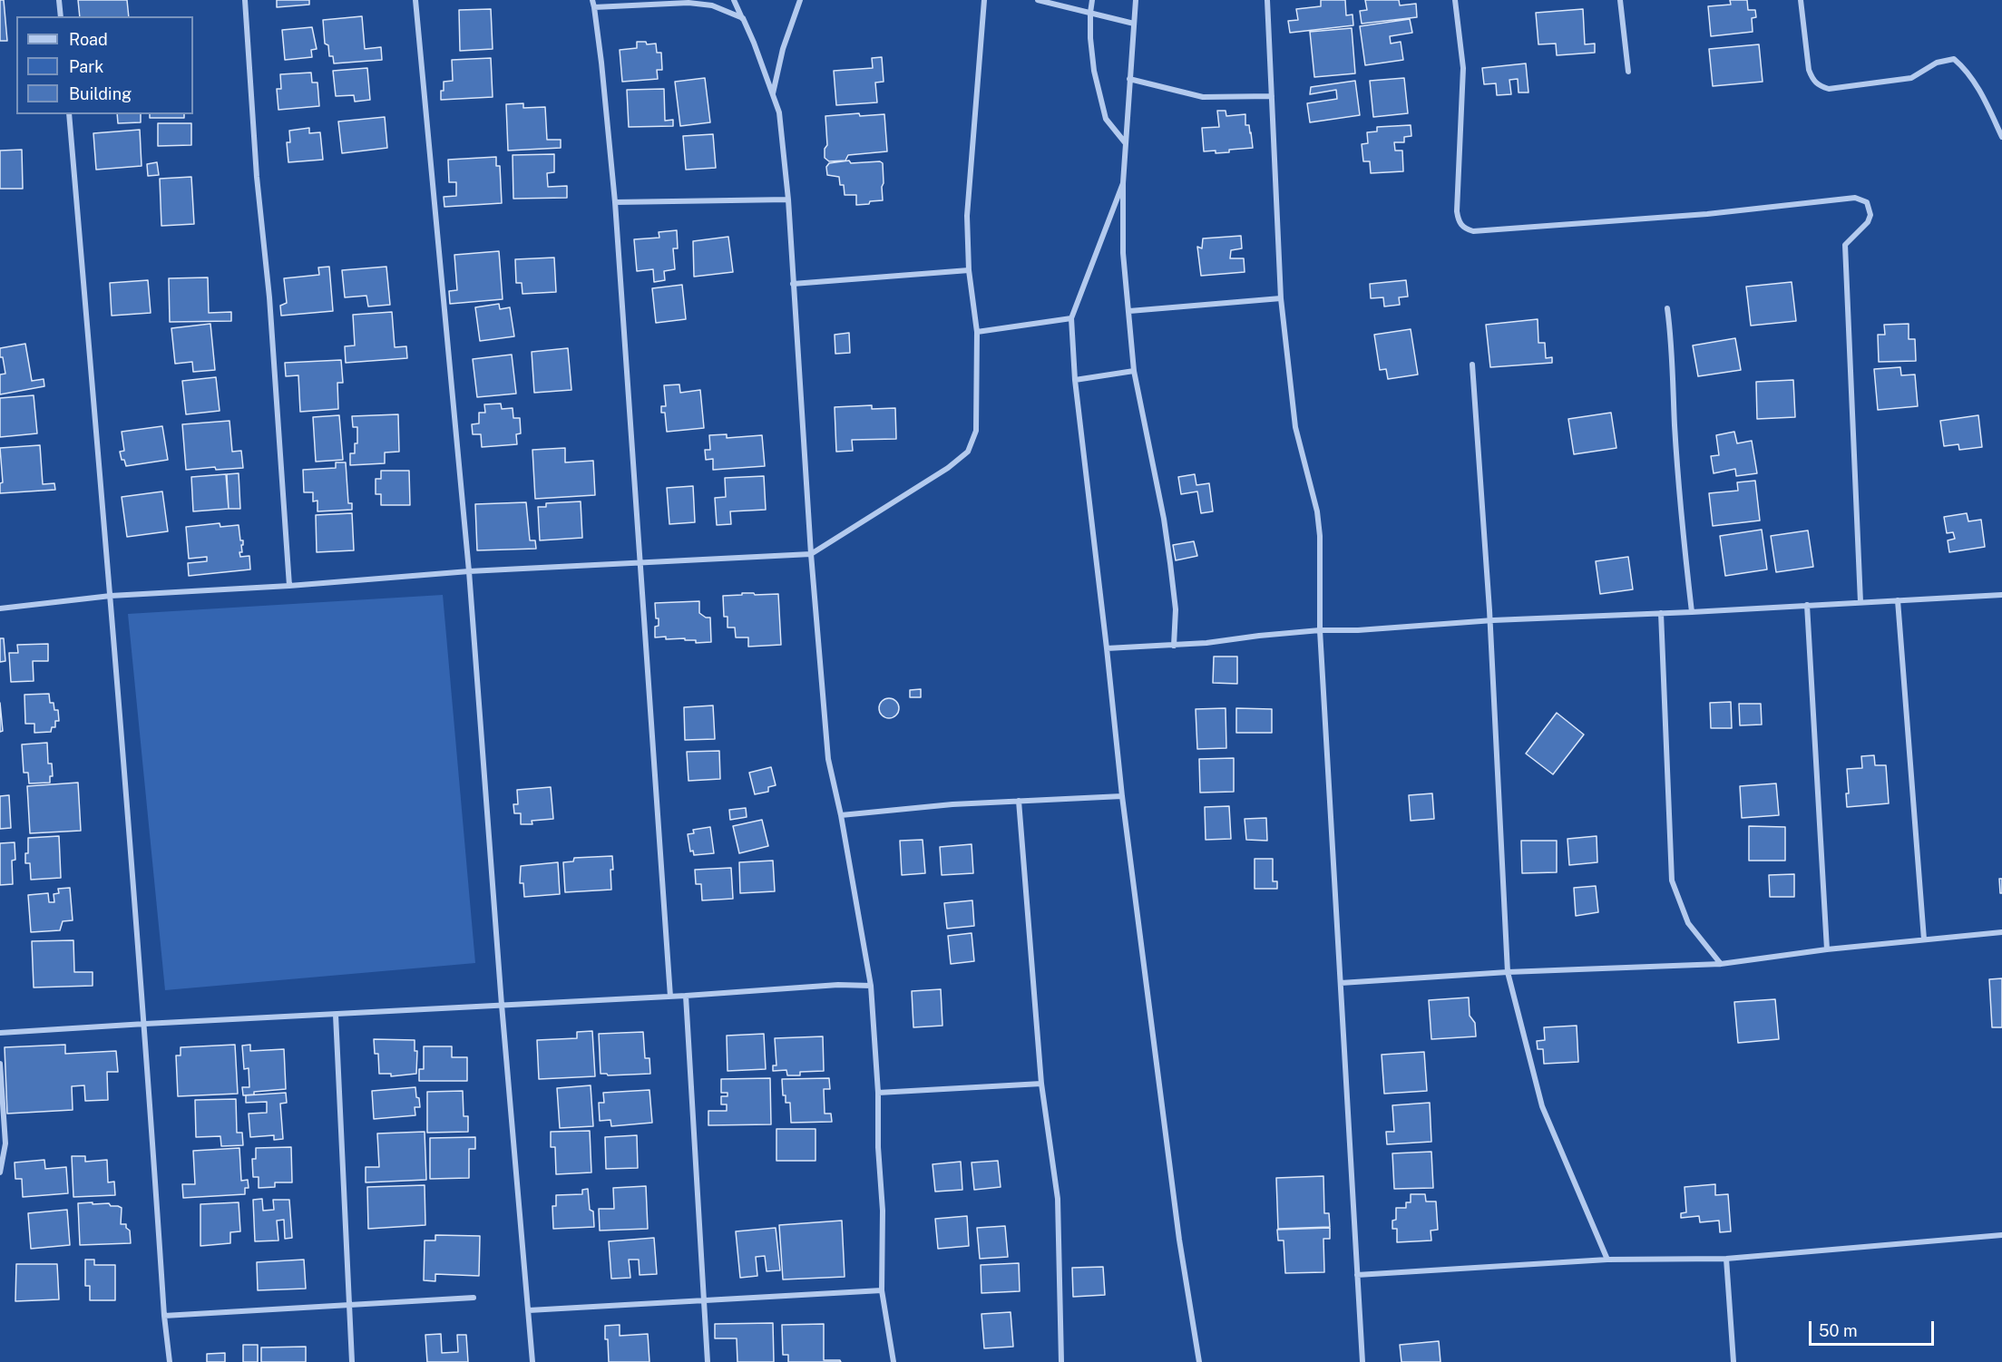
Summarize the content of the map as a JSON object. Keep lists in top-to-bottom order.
{
  "legend": ["Road", "Park", "Building"],
  "scale_bar": "50 m"
}
